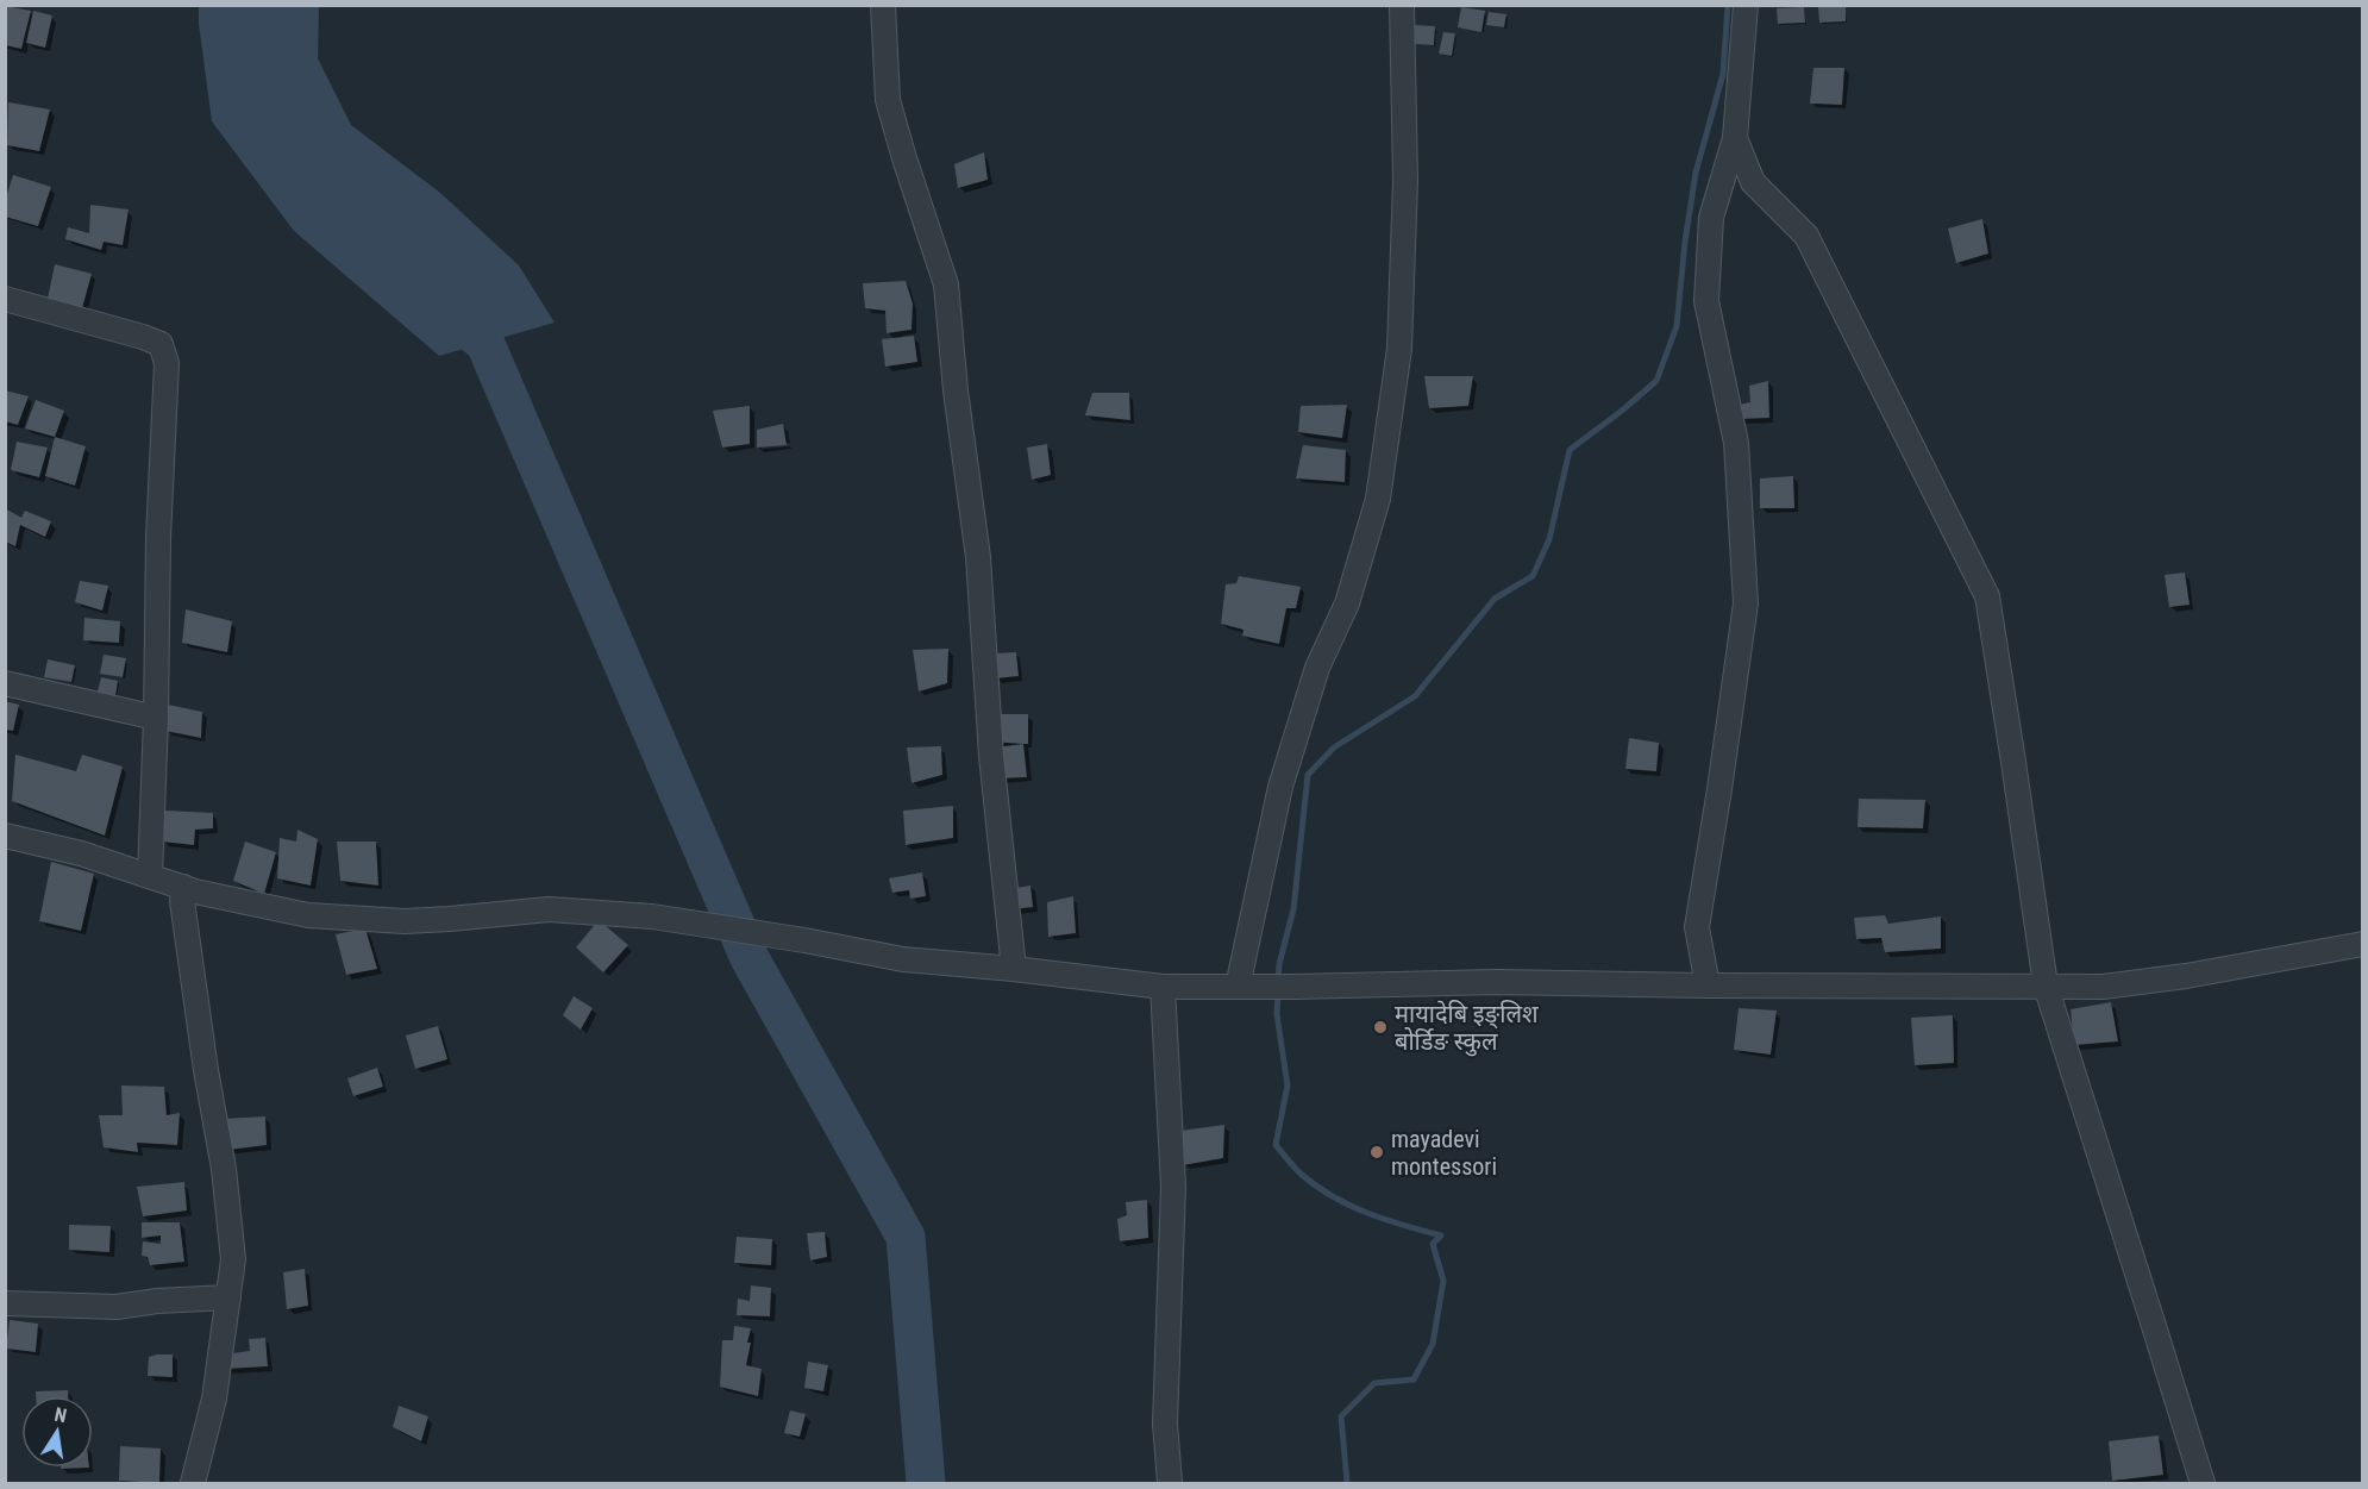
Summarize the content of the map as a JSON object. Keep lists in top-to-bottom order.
{
  "places": ["मायादेबि इङ्लिश बोर्डिङ स्कुल", "mayadevi montessori"],
  "north": "top"
}
